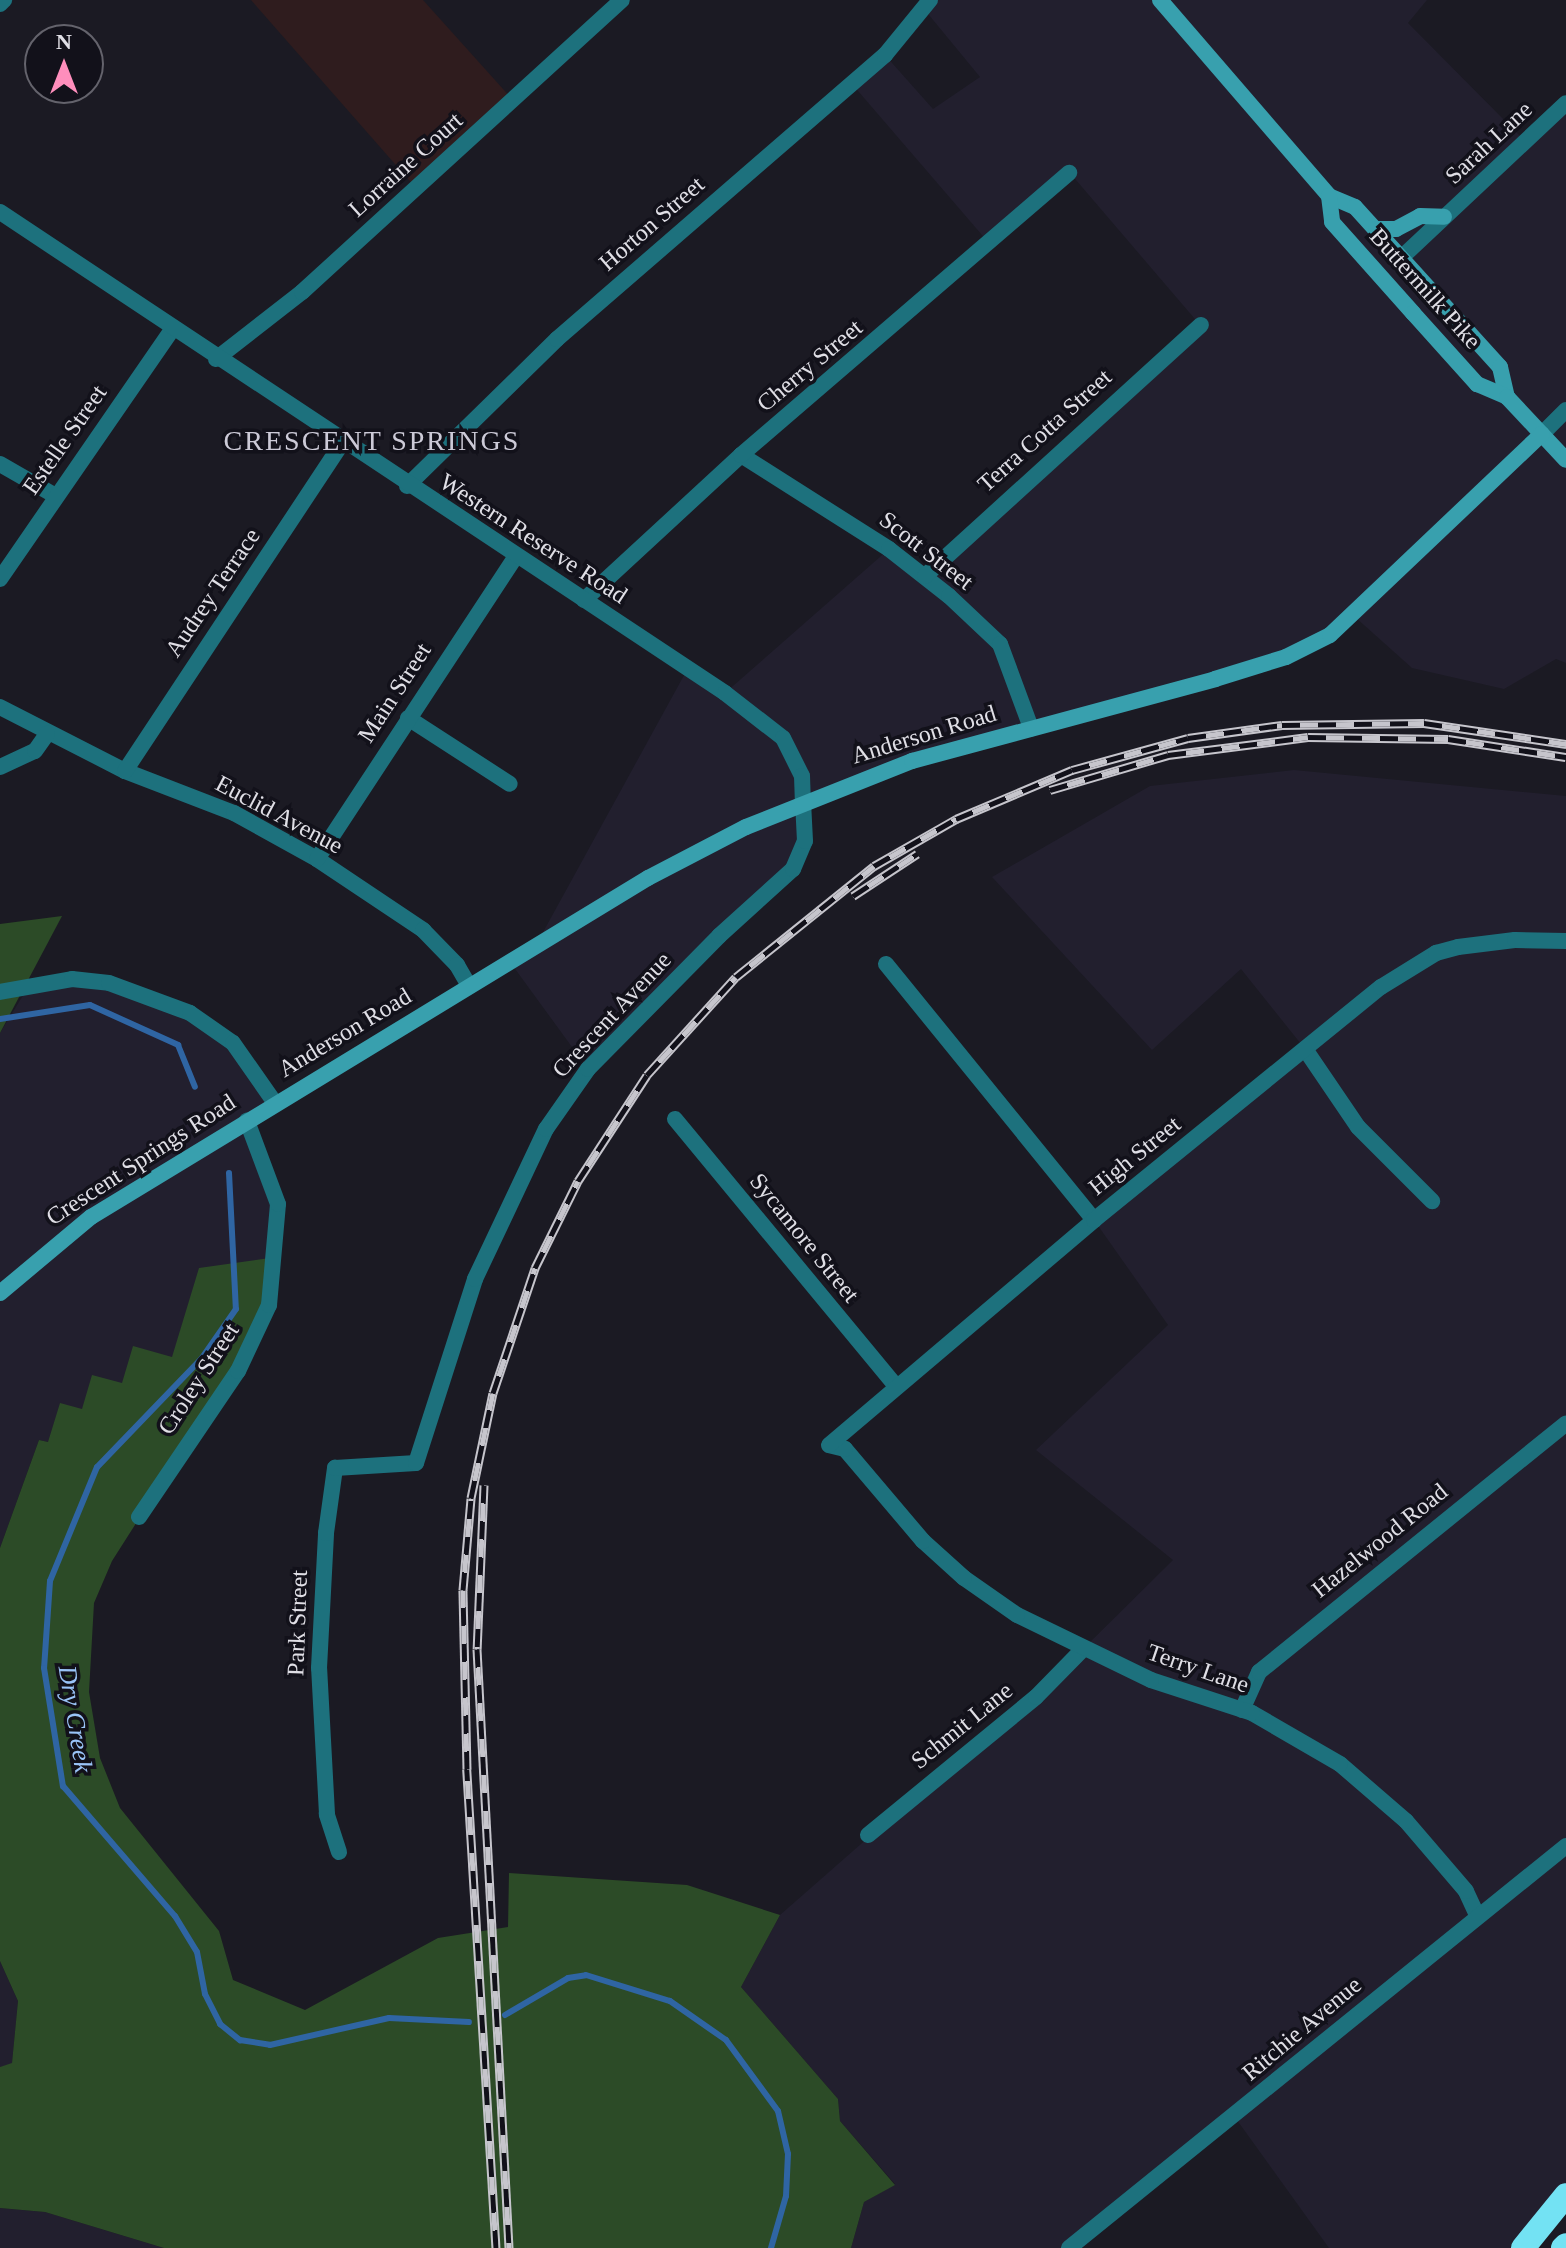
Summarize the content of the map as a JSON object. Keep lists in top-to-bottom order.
{
  "streets": {
    "main road": ["Buttermilk Pike", "Anderson Road", "Crescent Springs Road"],
    "street": [
      "Sarah Lane",
      "Lorraine Court",
      "Horton Street",
      "Cherry Street",
      "Terra Cotta Street",
      "Estelle Street",
      "Western Reserve Road",
      "Scott Street",
      "Audrey Terrace",
      "Main Street",
      "Euclid Avenue",
      "Crescent Avenue",
      "High Street",
      "Sycamore Street",
      "Croley Street",
      "Hazelwood Road",
      "Park Street",
      "Terry Lane",
      "Schmit Lane",
      "Ritchie Avenue"
    ]
  },
  "crossings": [
    ["Sarah Lane", "Buttermilk Pike"],
    ["Lorraine Court", "Western Reserve Road"],
    ["Horton Street", "Western Reserve Road"],
    ["Buttermilk Pike", "Anderson Road"],
    ["Cherry Street", "Western Reserve Road"],
    ["Cherry Street", "Scott Street"],
    ["Terra Cotta Street", "Scott Street"],
    ["Estelle Street", "Western Reserve Road"],
    ["Western Reserve Road", "Audrey Terrace"],
    ["Western Reserve Road", "Main Street"],
    ["Western Reserve Road", "Anderson Road"],
    ["Western Reserve Road", "Crescent Avenue"],
    ["Scott Street", "Anderson Road"],
    ["Audrey Terrace", "Euclid Avenue"],
    ["Main Street", "Euclid Avenue"],
    ["Anderson Road", "Euclid Avenue"],
    ["Anderson Road", "Crescent Avenue"],
    ["Anderson Road", "Crescent Springs Road"],
    ["Crescent Avenue", "Park Street"],
    ["High Street", "Sycamore Street"],
    ["High Street", "Terry Lane"],
    ["Crescent Springs Road", "Croley Street"],
    ["Hazelwood Road", "Terry Lane"],
    ["Terry Lane", "Schmit Lane"],
    ["Terry Lane", "Ritchie Avenue"]
  ],
  "districts": ["CRESCENT SPRINGS"],
  "water": ["Dry Creek"],
  "north": "top"
}
